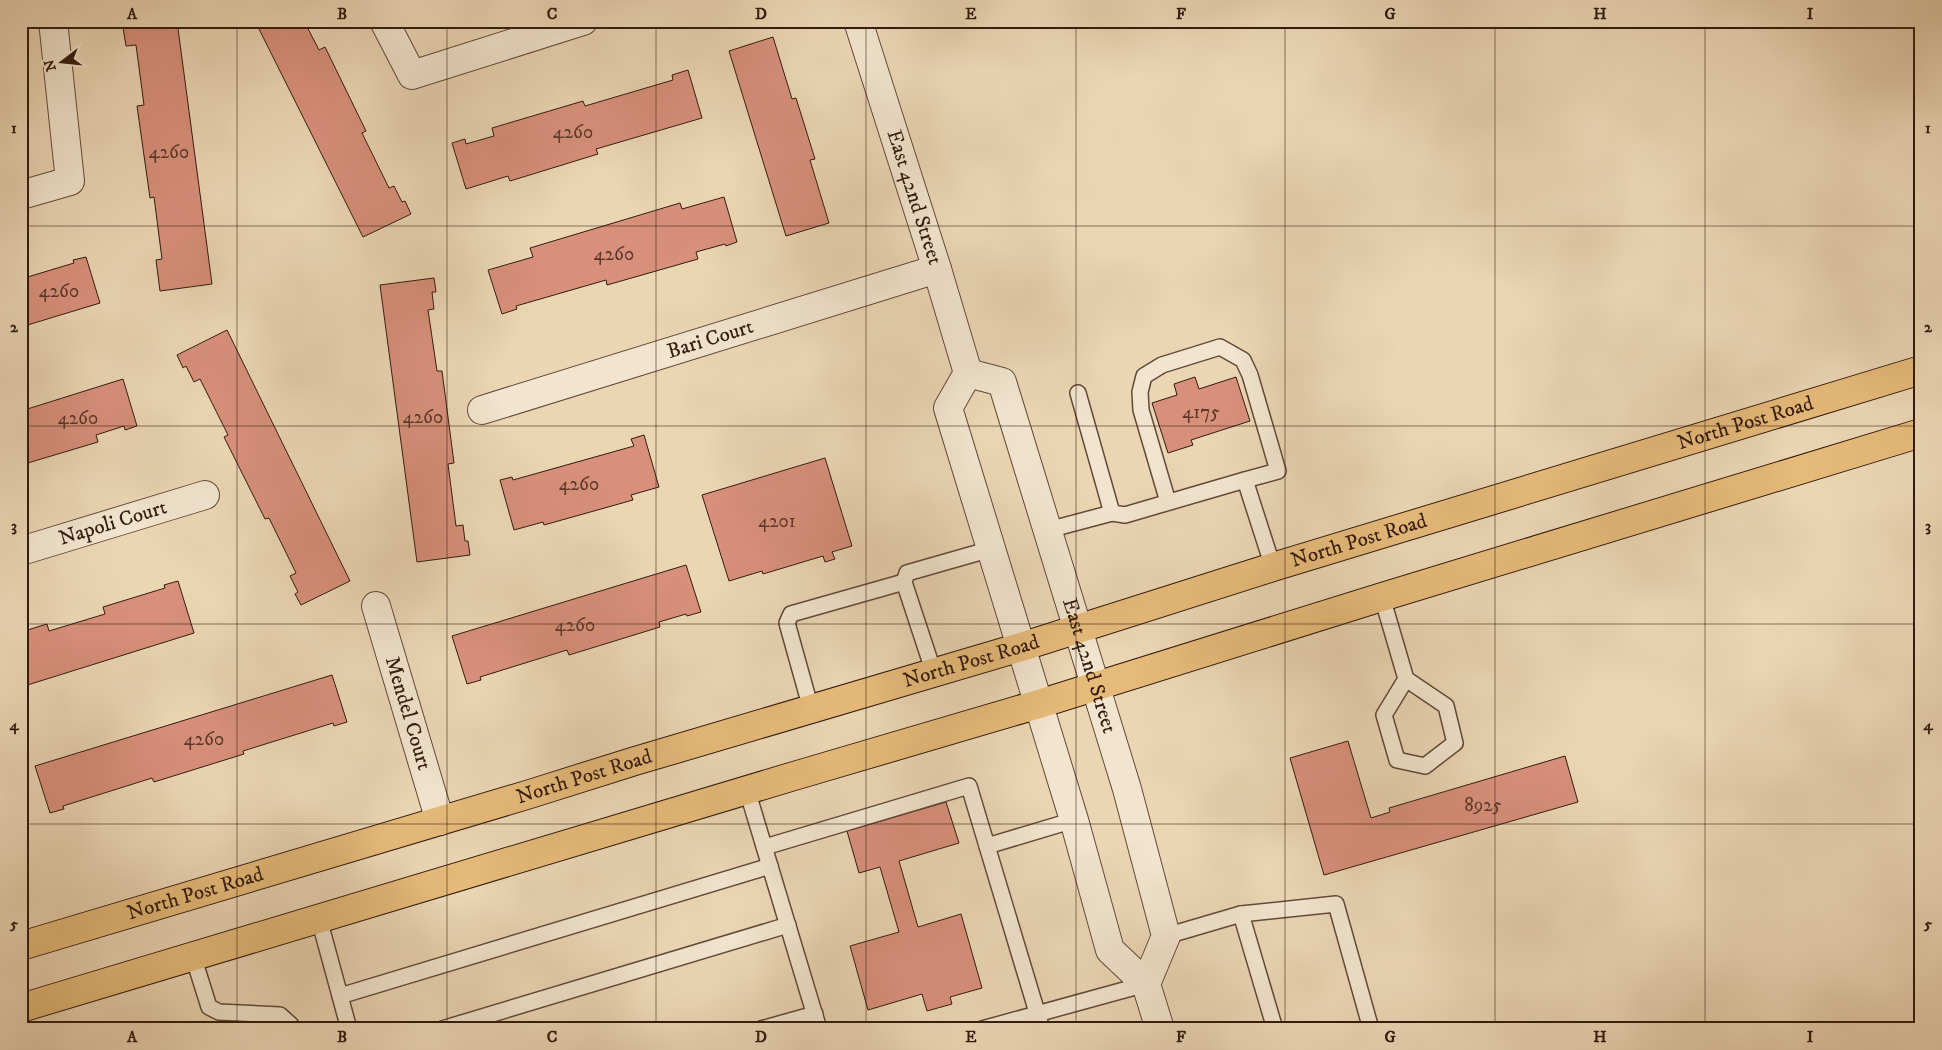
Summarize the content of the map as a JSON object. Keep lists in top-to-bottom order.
{
  "streets": {
    "main road": ["North Post Road"],
    "street": [
      "East 42nd Street",
      "Bari Court",
      "Napoli Court",
      "Mendel Court"
    ]
  },
  "crossings": [
    ["East 42nd Street", "Bari Court"],
    ["East 42nd Street", "North Post Road"],
    ["North Post Road", "Mendel Court"]
  ],
  "house_numbers": [
    "4260",
    "4260",
    "4260",
    "4260",
    "4175",
    "4260",
    "4260",
    "4260",
    "4201",
    "4260",
    "4260",
    "8925"
  ],
  "north": "left",
  "grid": {
    "columns": [
      "A",
      "B",
      "C",
      "D",
      "E",
      "F",
      "G",
      "H",
      "I"
    ],
    "rows": [
      "1",
      "2",
      "3",
      "4",
      "5"
    ]
  }
}
